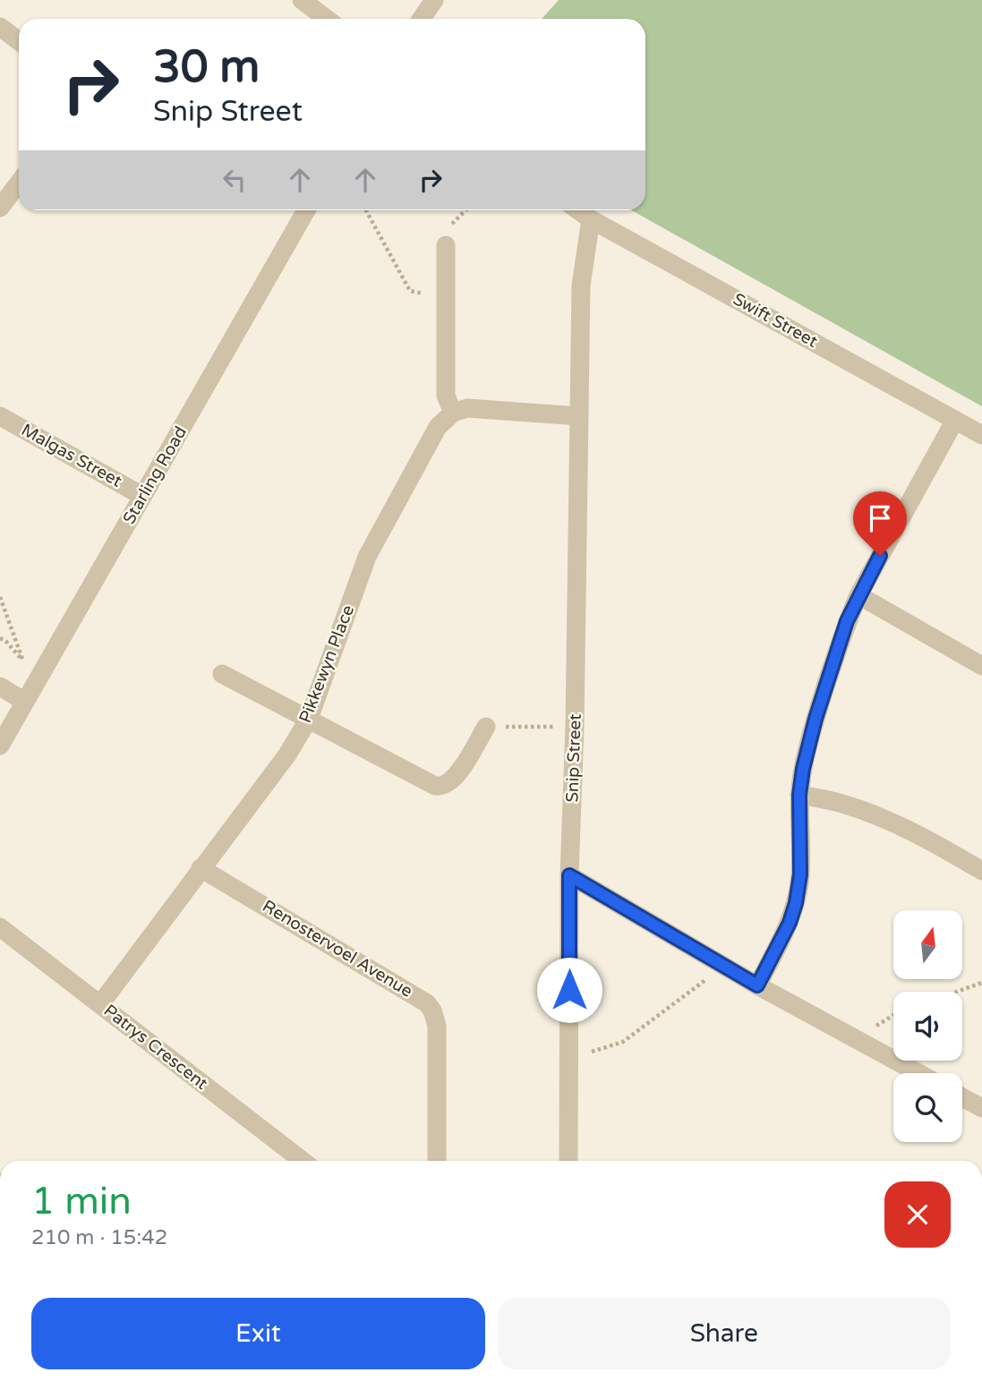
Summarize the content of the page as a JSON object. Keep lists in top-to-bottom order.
{
  "streets": {
    "street": [
      "Swift Street",
      "Malgas Street",
      "Starling Road",
      "Pikkewyn Place",
      "Snip Street",
      "Renostervoel Avenue",
      "Patrys Crescent"
    ]
  },
  "crossings": [
    ["Swift Street", "Snip Street"],
    ["Malgas Street", "Starling Road"],
    ["Pikkewyn Place", "Renostervoel Avenue"],
    ["Pikkewyn Place", "Patrys Crescent"]
  ],
  "north": "top",
  "page": {
    "turn": ["30 m", "Snip Street"],
    "heading": ["1 min", "210 m · 15:42"],
    "buttons": ["Exit", "Share"]
  }
}
